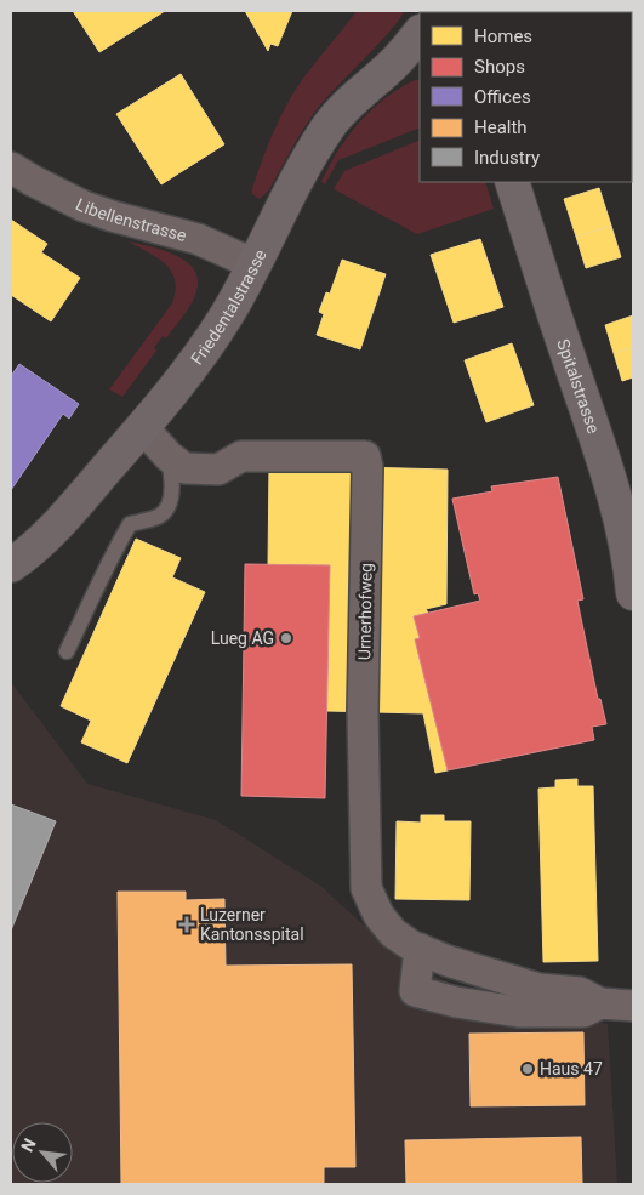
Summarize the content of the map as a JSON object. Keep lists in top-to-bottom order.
{
  "streets": {
    "main road": ["Friedentalstrasse", "Spitalstrasse"],
    "street": ["Libellenstrasse", "Urnerhofweg"]
  },
  "crossings": [
    ["Libellenstrasse", "Friedentalstrasse"]
  ],
  "places": {
    "other": ["Lueg AG", "Haus 47"],
    "health": ["Luzerner Kantonsspital"]
  },
  "legend": [
    "Homes",
    "Shops",
    "Offices",
    "Health",
    "Industry"
  ],
  "north": "top left"
}
